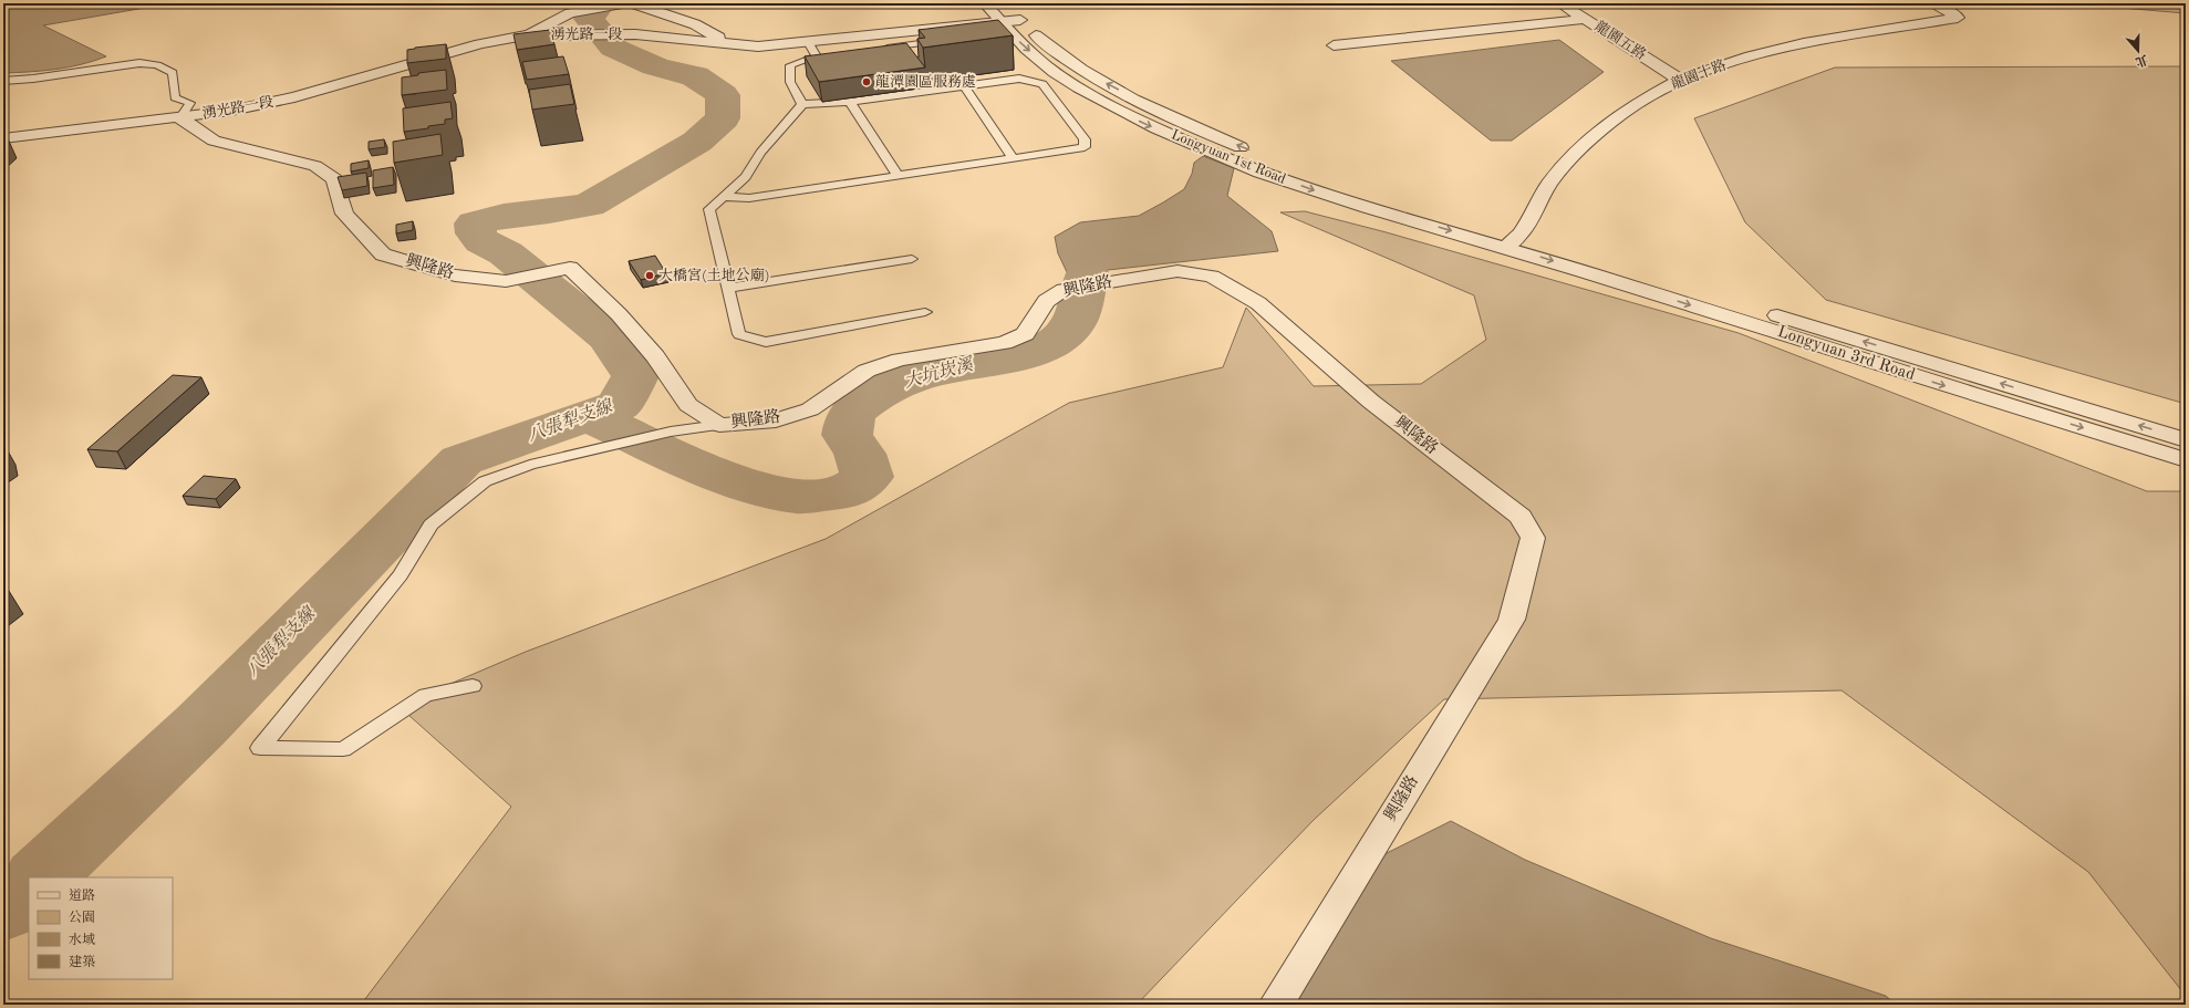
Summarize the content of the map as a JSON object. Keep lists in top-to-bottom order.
{
  "streets": {
    "street": [
      "湧光路一段",
      "龍園五路",
      "龍園十路",
      "Longyuan 1st Road",
      "興隆路",
      "Longyuan 3rd Road"
    ]
  },
  "crossings": [
    ["湧光路一段", "Longyuan 1st Road"],
    ["湧光路一段", "興隆路"],
    ["龍園五路", "龍園十路"],
    ["龍園十路", "Longyuan 1st Road"],
    ["龍園十路", "Longyuan 3rd Road"],
    ["Longyuan 1st Road", "Longyuan 3rd Road"]
  ],
  "water": ["大坑崁溪", "八張犁支線"],
  "places": ["龍潭園區服務處", "大橋宮(土地公廟)"],
  "legend": [
    "道路",
    "公園",
    "水域",
    "建築"
  ],
  "north": "bottom"
}
